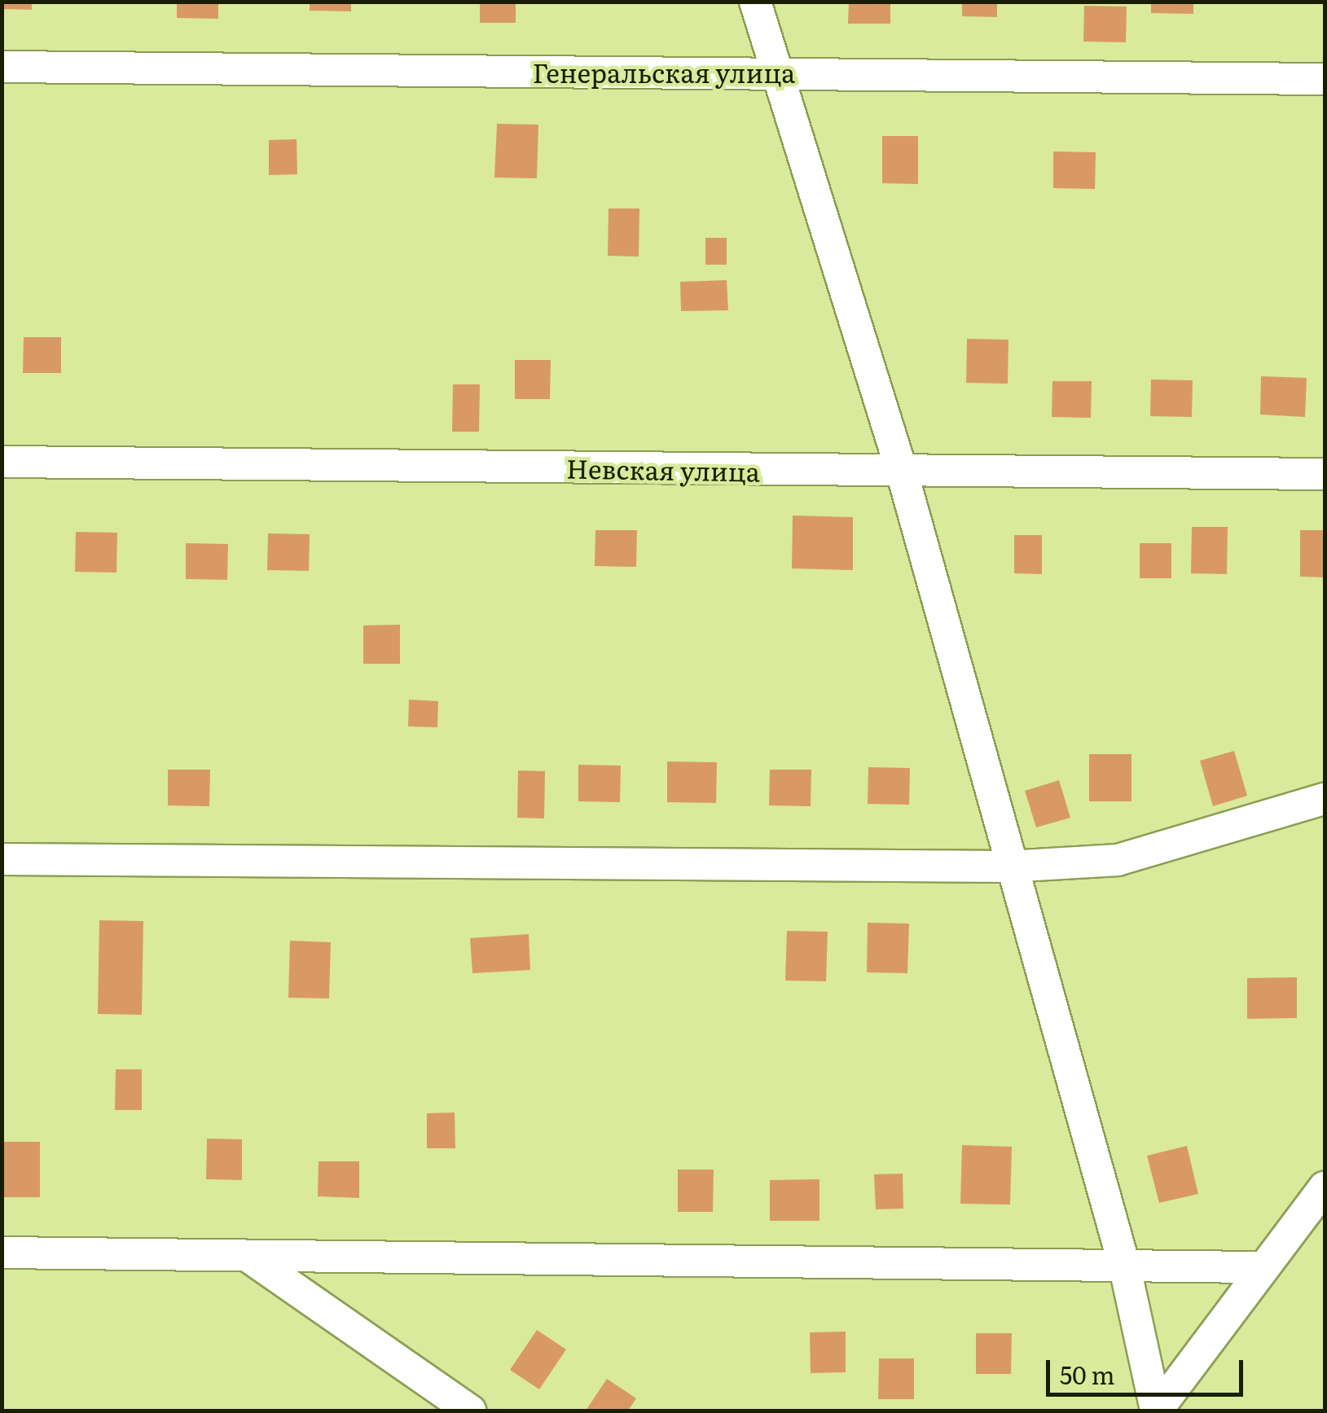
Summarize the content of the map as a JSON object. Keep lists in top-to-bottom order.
{
  "streets": {
    "street": ["Генеральская улица", "Невская улица"]
  },
  "scale_bar": "50 m"
}
